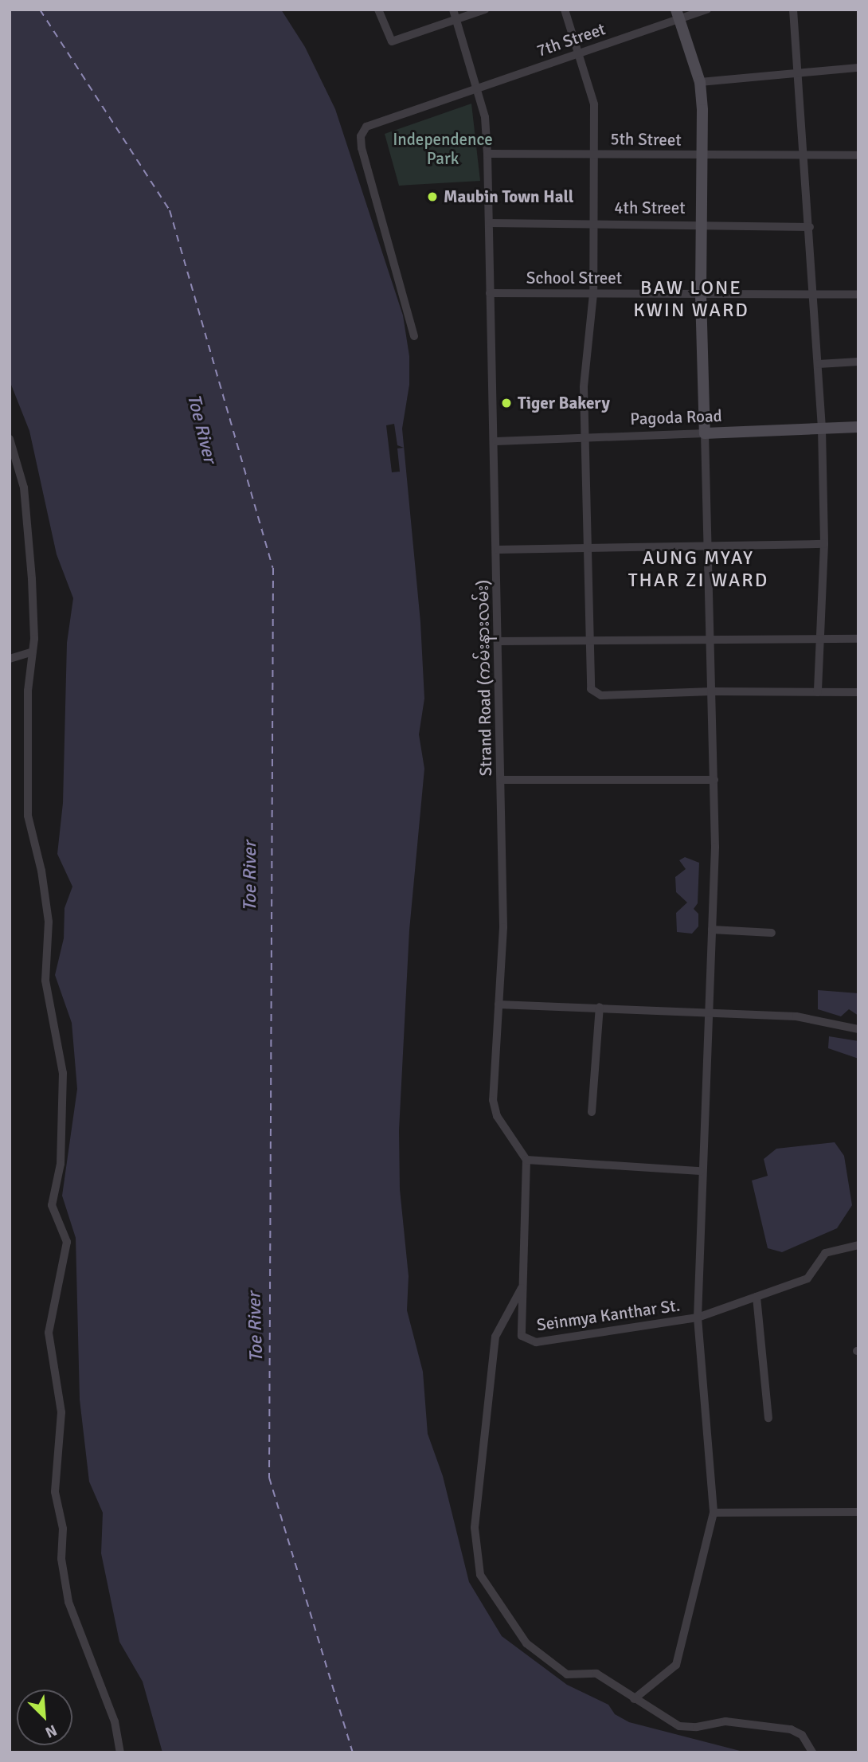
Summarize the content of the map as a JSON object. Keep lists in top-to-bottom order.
{
  "streets": {
    "main road": ["Pagoda Road"],
    "street": [
      "7th Street",
      "5th Street",
      "4th Street",
      "School Street",
      "Strand Road (ကမ်းနားလမ်း)",
      "Seinmya Kanthar St."
    ]
  },
  "crossings": [
    ["7th Street", "Strand Road (ကမ်းနားလမ်း)"],
    ["5th Street", "Strand Road (ကမ်းနားလမ်း)"],
    ["4th Street", "Strand Road (ကမ်းနားလမ်း)"],
    ["School Street", "Strand Road (ကမ်းနားလမ်း)"],
    ["Pagoda Road", "Strand Road (ကမ်းနားလမ်း)"]
  ],
  "districts": ["BAW LONE KWIN WARD", "AUNG MYAY THAR ZI WARD"],
  "water": ["Toe River"],
  "parks": ["Independence Park"],
  "places": ["Maubin Town Hall", "Tiger Bakery"],
  "north": "bottom right"
}
